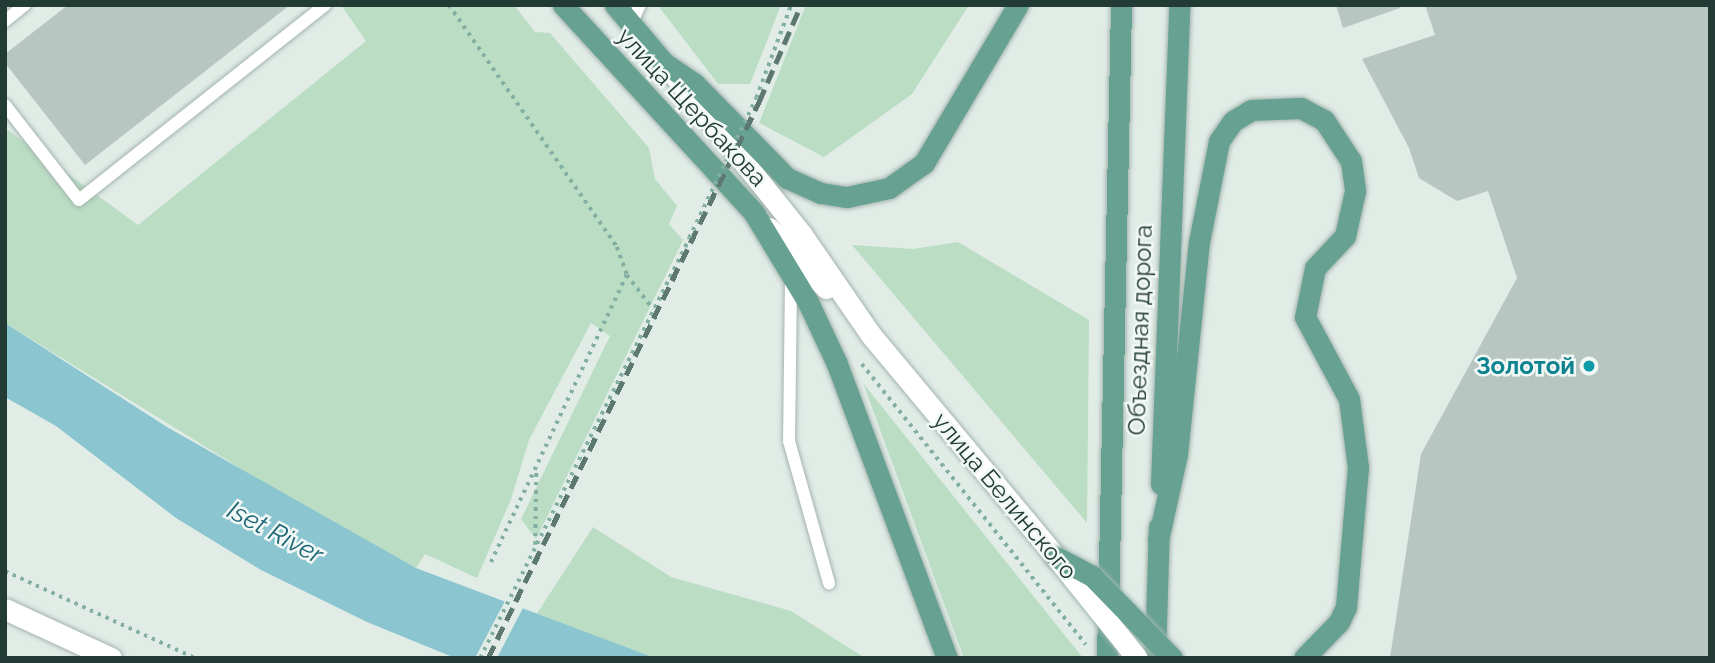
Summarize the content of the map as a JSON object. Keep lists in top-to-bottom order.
{
  "streets": {
    "main road": ["улица Щербакова", "Объездная дорога", "улица Белинского"]
  },
  "crossings": [
    ["улица Щербакова", "улица Белинского"]
  ],
  "water": ["Iset River"],
  "places": ["Золотой"]
}
